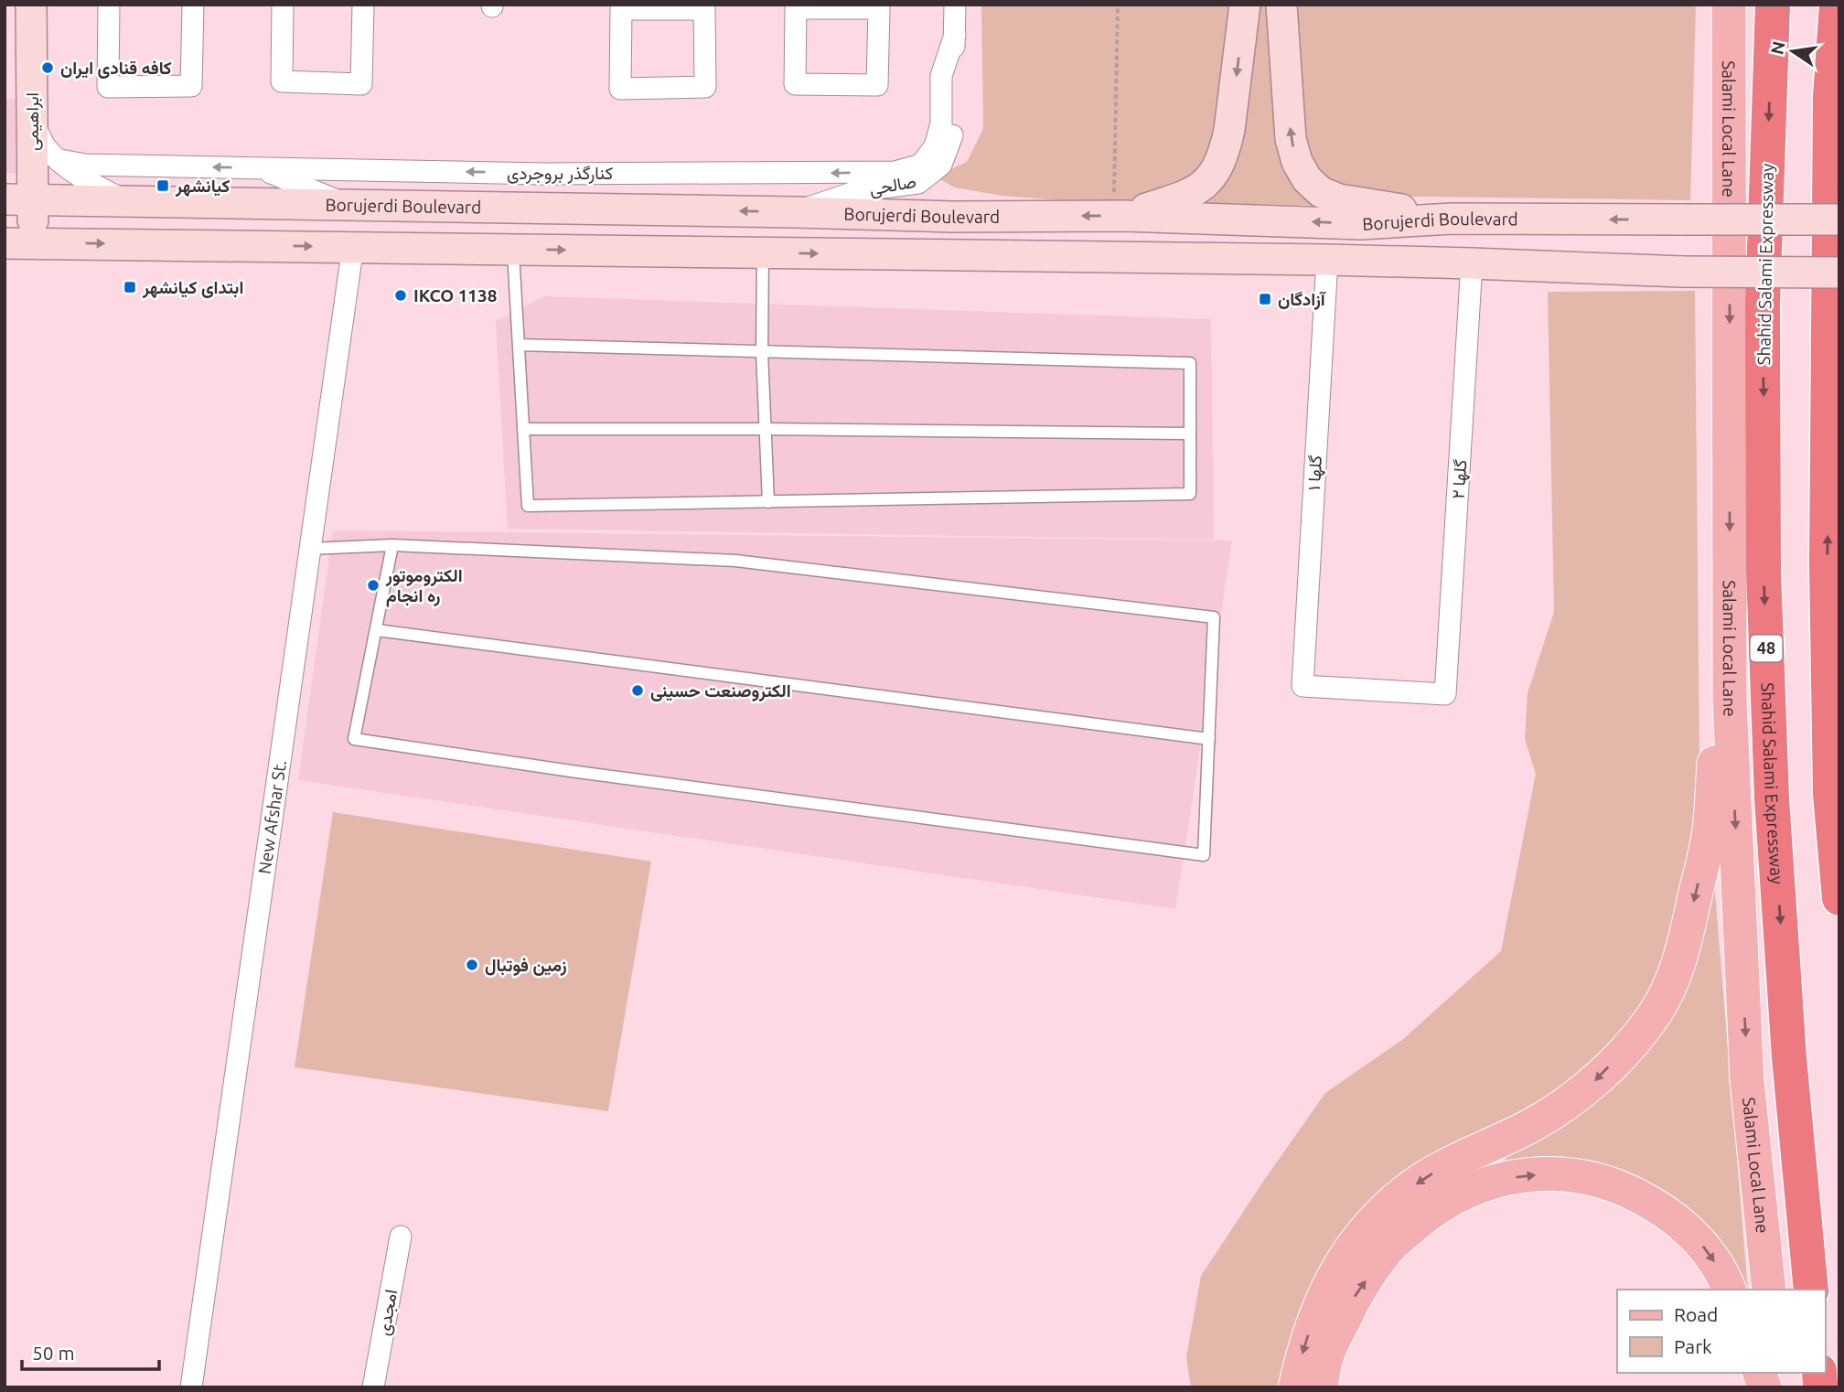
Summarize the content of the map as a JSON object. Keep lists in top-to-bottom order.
{
  "streets": {
    "highway": ["Shahid Salami Expressway", "48"],
    "main road": ["ابراهیمی", "Salami Local Lane", "Borujerdi Boulevard"],
    "street": [
      "کنارگذر بروجردی",
      "صالحی",
      "گلها ۱",
      "گلها ۲",
      "New Afshar St.",
      "امجدی"
    ]
  },
  "crossings": [
    ["ابراهیمی", "Borujerdi Boulevard"],
    ["کنارگذر بروجردی", "صالحی"],
    ["صالحی", "Borujerdi Boulevard"],
    ["گلها ۱", "گلها ۲"]
  ],
  "one_way": ["Salami Local Lane", "کنارگذر بروجردی"],
  "places": {
    "other": [
      "کافه قنادی ایران",
      "IKCO 1138",
      "الکتروموتور ره انجام",
      "الکتروصنعت حسینی",
      "زمین فوتبال"
    ],
    "transit": ["کیانشهر", "ابتدای کیانشهر", "آزادگان"]
  },
  "legend": ["Road", "Park"],
  "scale_bar": "50 m",
  "north": "left"
}
